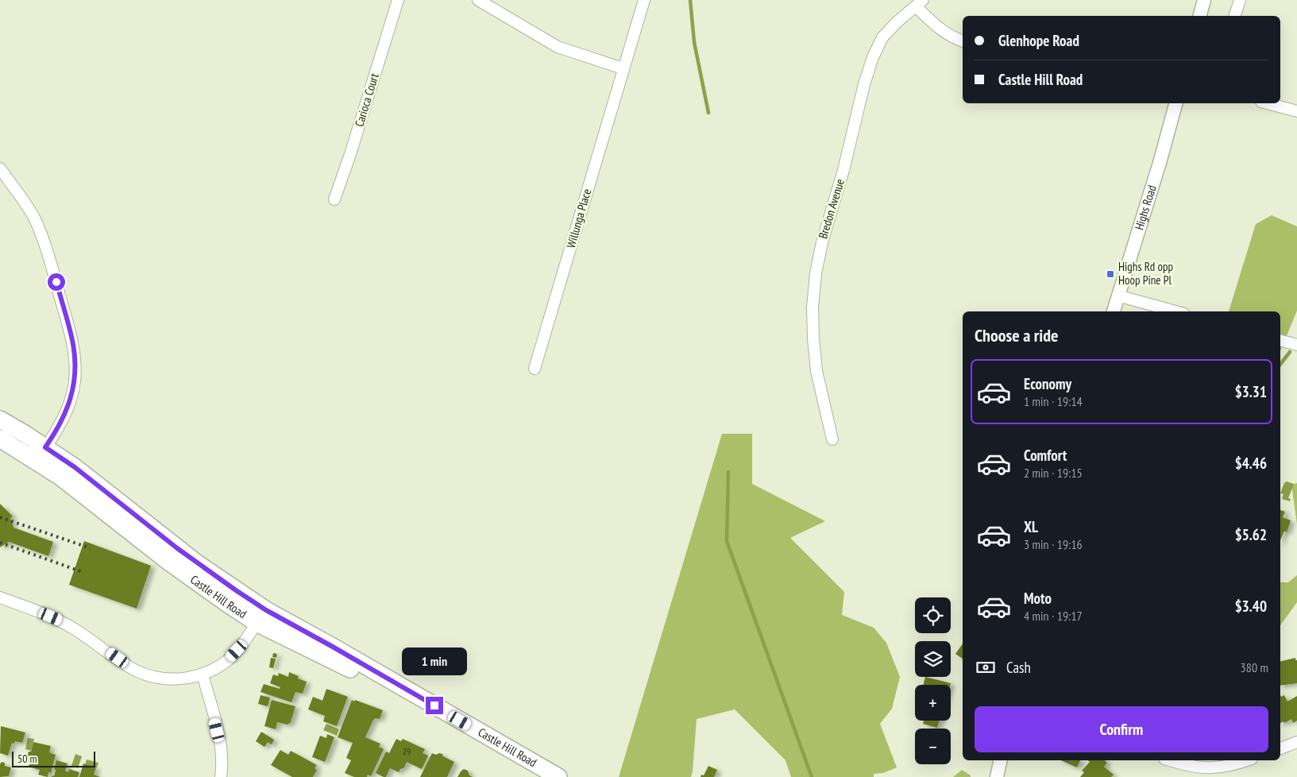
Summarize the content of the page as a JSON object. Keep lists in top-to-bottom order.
{
  "streets": {
    "main road": ["Castle Hill Road"],
    "street": [
      "Carioca Court",
      "Highs Road",
      "Bredon Avenue",
      "Willunga Place"
    ]
  },
  "places": {
    "transit": ["Highs Rd opp Hoop Pine Pl"]
  },
  "house_numbers": ["29"],
  "scale_bar": "50 m",
  "page": {
    "banner": ["Glenhope Road", "Castle Hill Road"],
    "heading": "Choose a ride",
    "list": [
      {
        "name": "Economy",
        "note": "1 min · 19:14",
        "value": "$3.31"
      },
      {
        "name": "Comfort",
        "note": "2 min · 19:15",
        "value": "$4.46"
      },
      {
        "name": "XL",
        "note": "3 min · 19:16",
        "value": "$5.62"
      },
      {
        "name": "Moto",
        "note": "4 min · 19:17",
        "value": "$3.40"
      }
    ],
    "map_buttons": ["+", "−"],
    "pay": ["Cash", "380 m"],
    "bubble": "1 min",
    "buttons": "Confirm",
    "scale": "50 m"
  }
}
